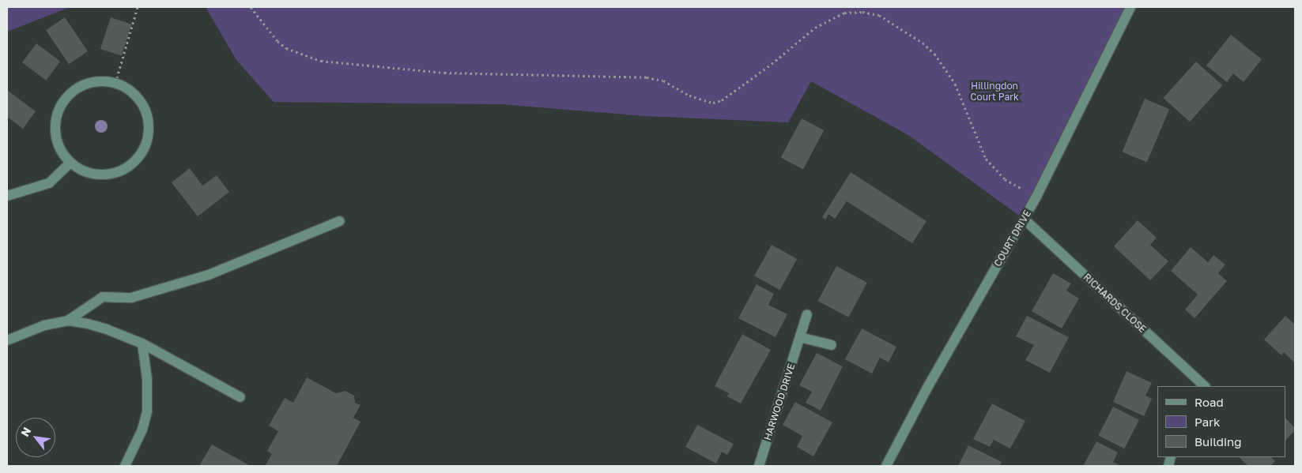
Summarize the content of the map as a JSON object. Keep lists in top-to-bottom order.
{
  "streets": {
    "street": ["COURT DRIVE", "RICHARDS CLOSE", "HARWOOD DRIVE"]
  },
  "crossings": [
    ["COURT DRIVE", "RICHARDS CLOSE"]
  ],
  "parks": ["Hillingdon Court Park"],
  "legend": ["Road", "Park", "Building"],
  "north": "top left"
}
